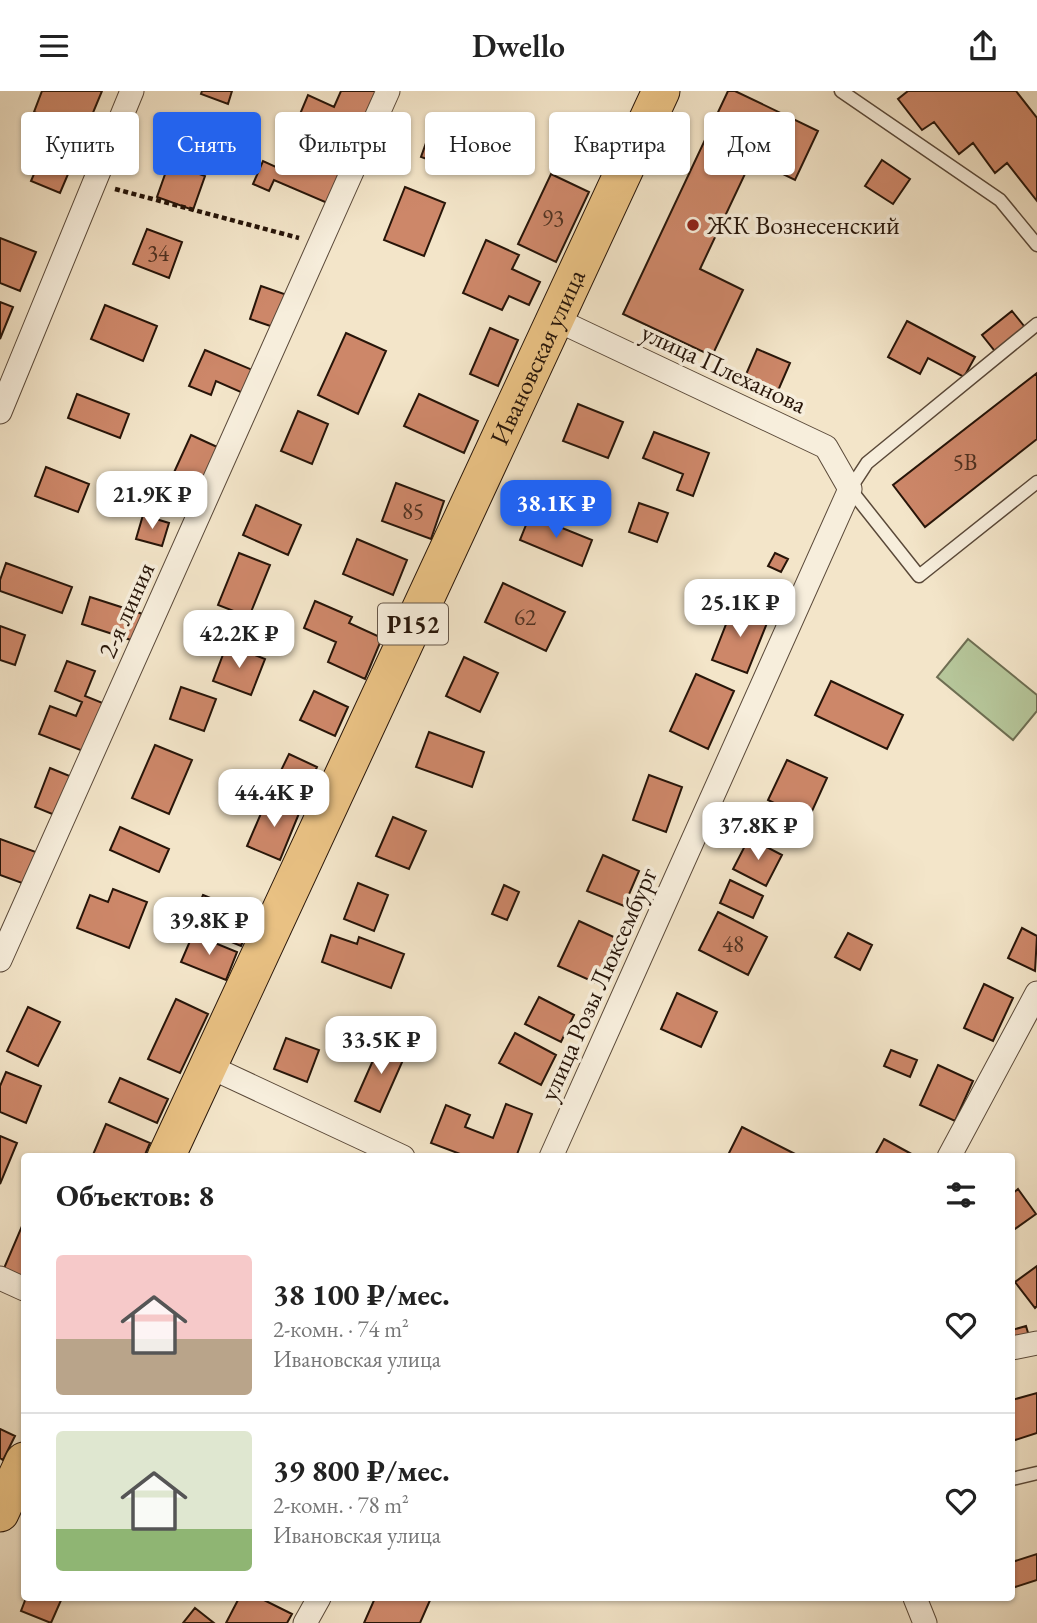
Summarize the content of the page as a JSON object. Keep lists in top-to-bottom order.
{
  "streets": {
    "main road": ["Ивановская улица", "Р152"],
    "street": ["улица Плеханова", "2-я линия", "улица Розы Люксембург"]
  },
  "crossings": [
    ["Ивановская улица", "улица Плеханова"],
    ["улица Плеханова", "улица Розы Люксембург"]
  ],
  "places": ["ЖК Вознесенский"],
  "house_numbers": [
    "93",
    "34",
    "5В",
    "85",
    "62",
    "48"
  ],
  "page": {
    "header": "Dwello",
    "chip": [
      "Купить",
      "Снять",
      "Фильтры",
      "Новое",
      "Квартира",
      "Дом"
    ],
    "price": [
      "21.9K ₽",
      "38.1K ₽",
      "25.1K ₽",
      "42.2K ₽",
      "44.4K ₽",
      "37.8K ₽",
      "39.8K ₽",
      "33.5K ₽"
    ],
    "heading": "Объектов: 8",
    "list": [
      {
        "name": "38 100 ₽/мес.",
        "note": "2-комн. · 74 m² · Ивановская улица"
      },
      {
        "name": "39 800 ₽/мес.",
        "note": "2-комн. · 78 m² · Ивановская улица"
      }
    ]
  }
}
